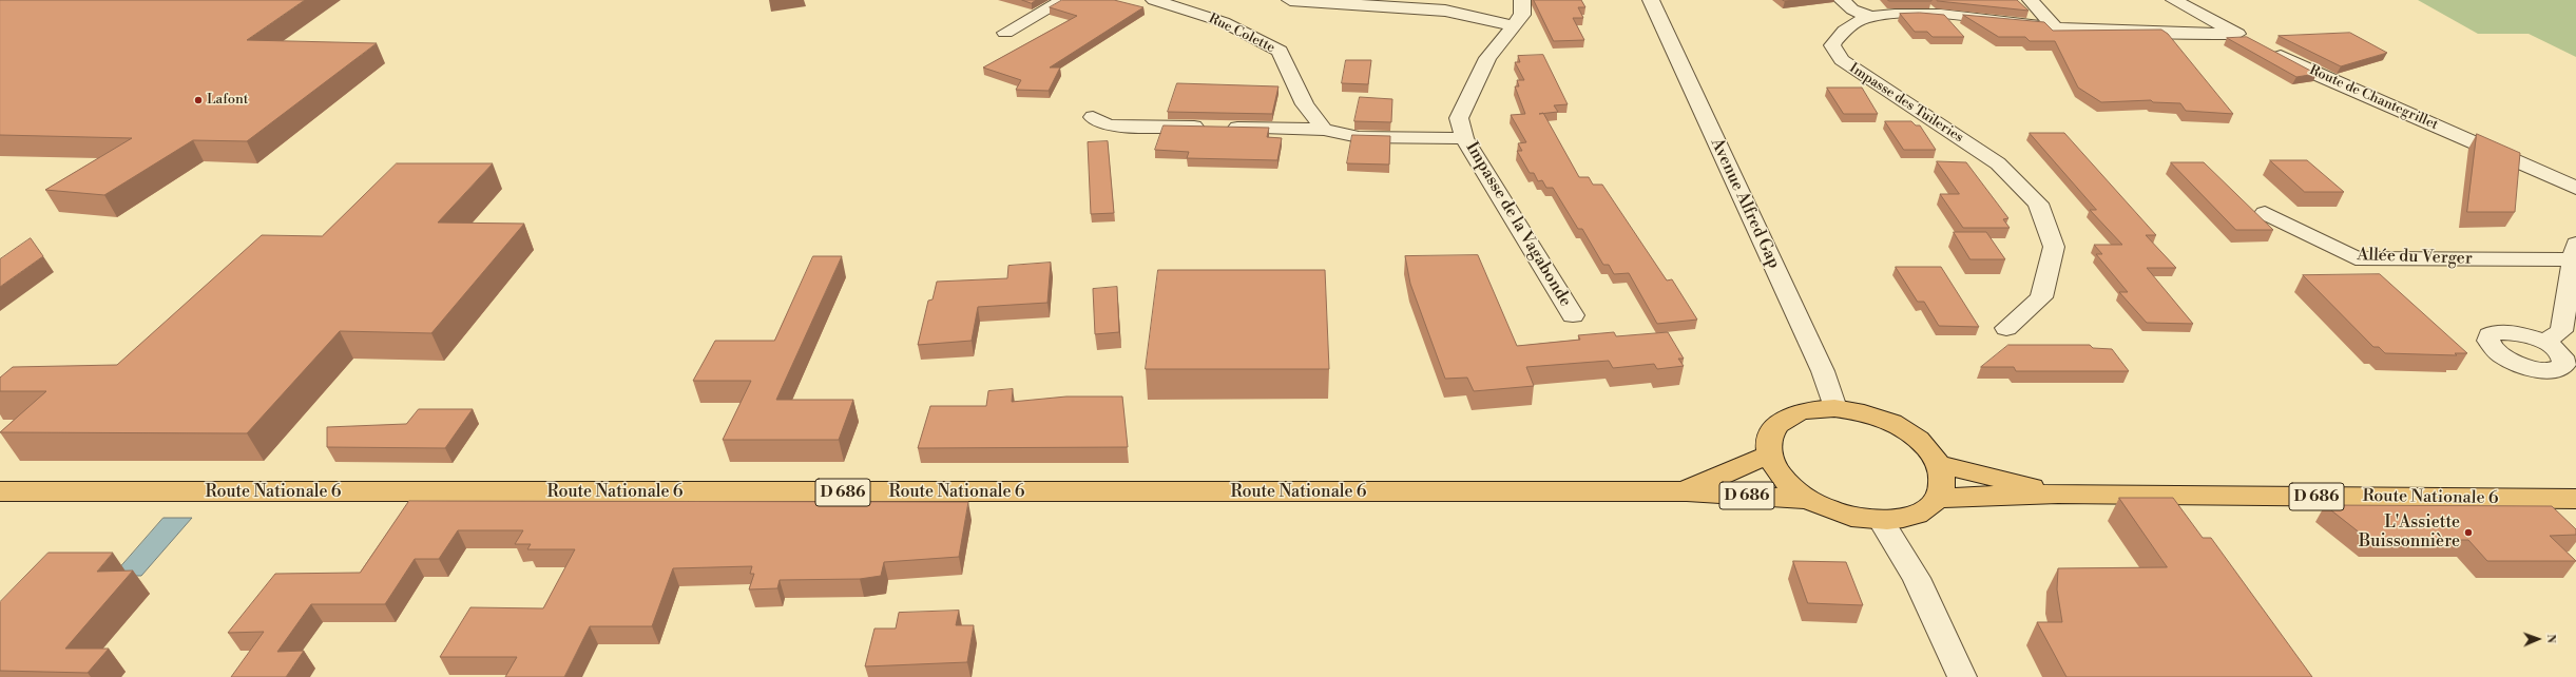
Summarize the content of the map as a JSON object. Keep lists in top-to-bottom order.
{
  "streets": {
    "main road": ["Route Nationale 6", "D 686"],
    "street": [
      "Rue Colette",
      "Route de Chantegrillet",
      "Impasse des Tuileries",
      "Avenue Alfred Gap",
      "Impasse de la Vagabonde",
      "Allée du Verger"
    ]
  },
  "crossings": [
    ["Route de Chantegrillet", "Impasse des Tuileries"],
    ["Avenue Alfred Gap", "Route Nationale 6"]
  ],
  "places": ["Lafont", "L'Assiette Buissonnière"],
  "north": "right"
}
